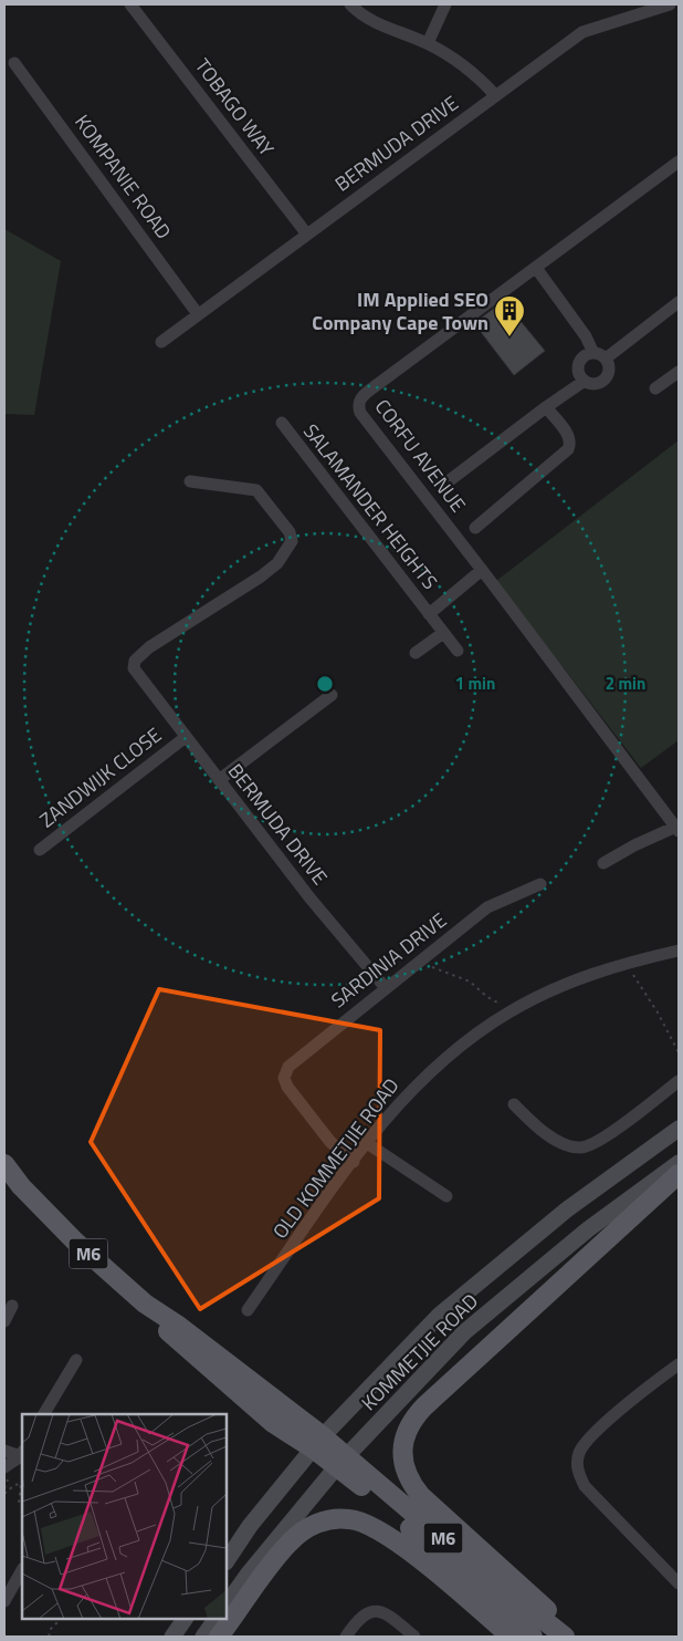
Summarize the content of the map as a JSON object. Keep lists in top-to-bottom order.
{
  "streets": {
    "main road": ["M6", "KOMMETJIE ROAD"],
    "street": [
      "TOBAGO WAY",
      "BERMUDA DRIVE",
      "KOMPANIE ROAD",
      "CORFU AVENUE",
      "SALAMANDER HEIGHTS",
      "ZANDWIJK CLOSE",
      "SARDINIA DRIVE",
      "OLD KOMMETJIE ROAD"
    ]
  },
  "crossings": [
    ["TOBAGO WAY", "BERMUDA DRIVE"],
    ["BERMUDA DRIVE", "KOMPANIE ROAD"],
    ["BERMUDA DRIVE", "ZANDWIJK CLOSE"],
    ["BERMUDA DRIVE", "SARDINIA DRIVE"],
    ["CORFU AVENUE", "SALAMANDER HEIGHTS"],
    ["SARDINIA DRIVE", "OLD KOMMETJIE ROAD"],
    ["M6", "KOMMETJIE ROAD"]
  ],
  "places": {
    "building": ["IM Applied SEO Company Cape Town"]
  },
  "rings": ["1 min", "2 min"]
}
